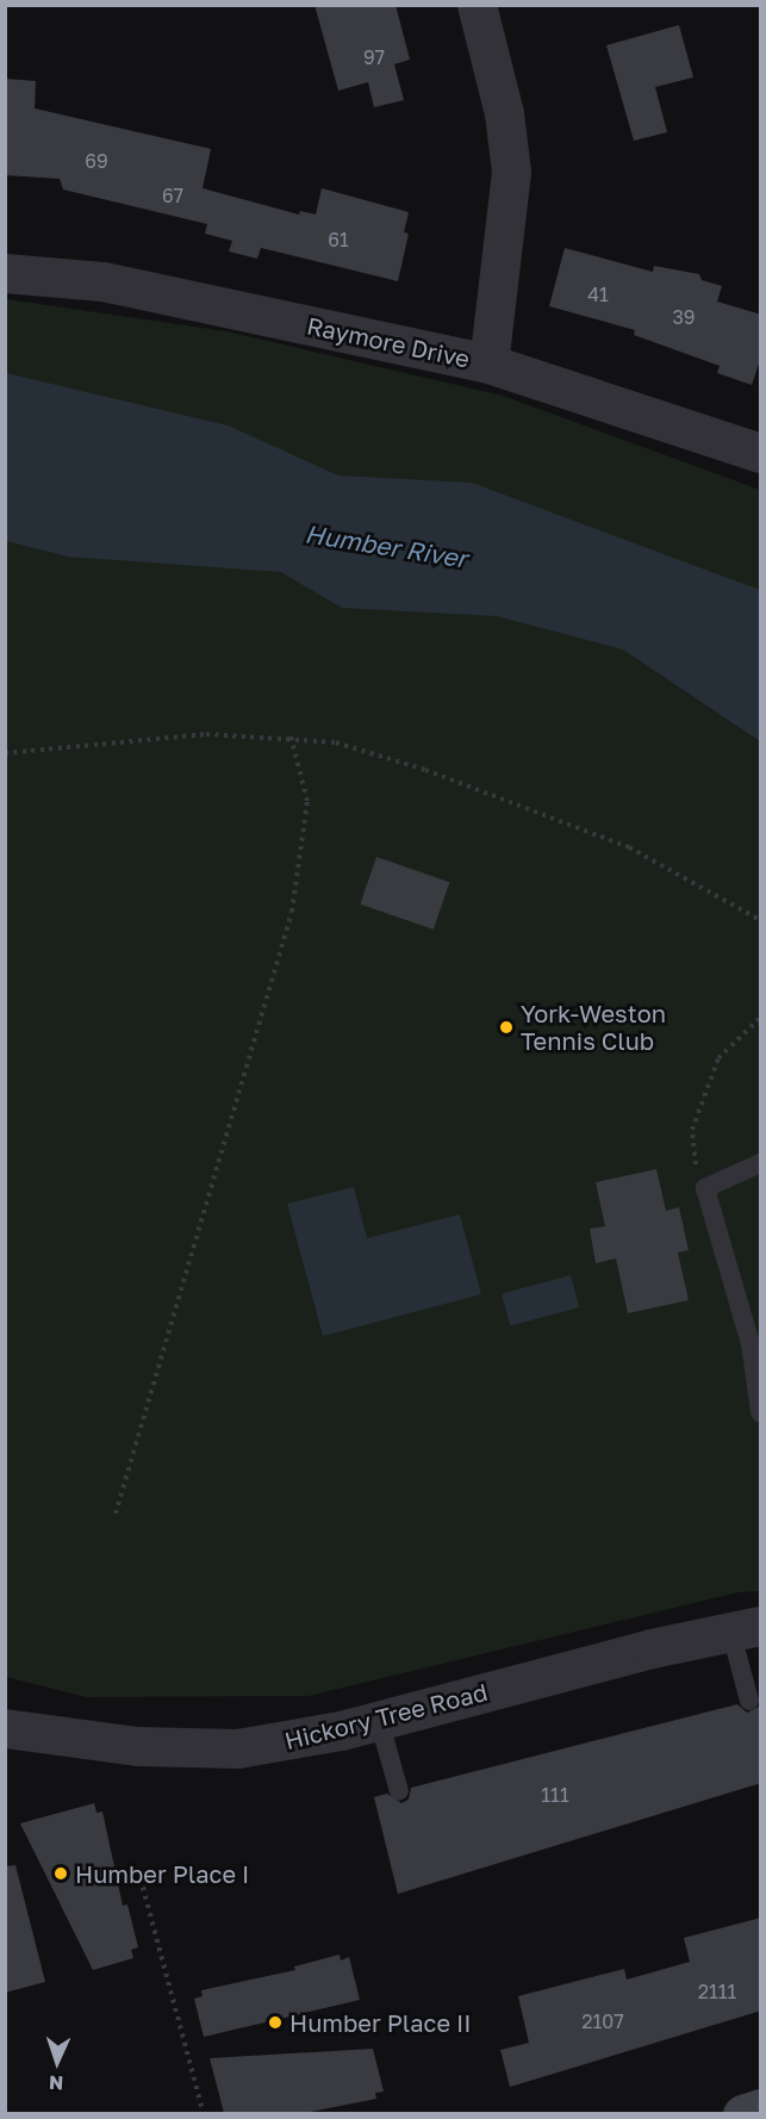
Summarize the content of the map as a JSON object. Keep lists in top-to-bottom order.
{
  "streets": {
    "street": ["Raymore Drive", "Hickory Tree Road"]
  },
  "water": ["Humber River"],
  "places": ["York-Weston Tennis Club", "Humber Place I", "Humber Place II"],
  "house_numbers": [
    "97",
    "69",
    "67",
    "61",
    "41",
    "39",
    "111",
    "2111",
    "2107"
  ],
  "north": "bottom"
}
